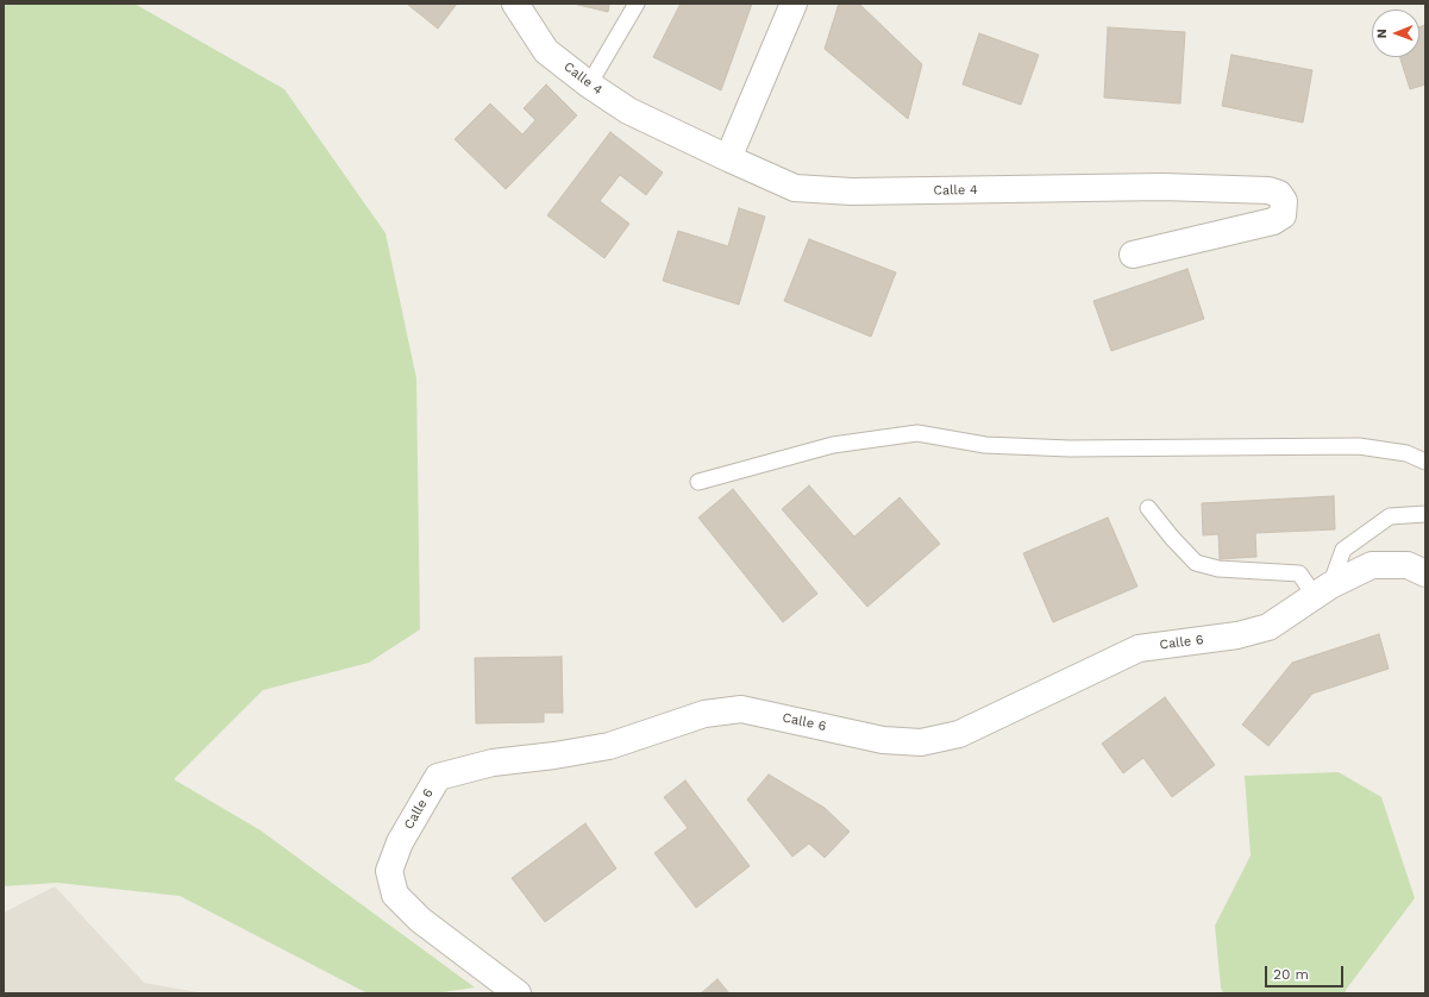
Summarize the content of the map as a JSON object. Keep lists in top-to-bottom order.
{
  "streets": {
    "street": ["Calle 4", "Calle 6"]
  },
  "scale_bar": "20 m",
  "north": "left"
}
